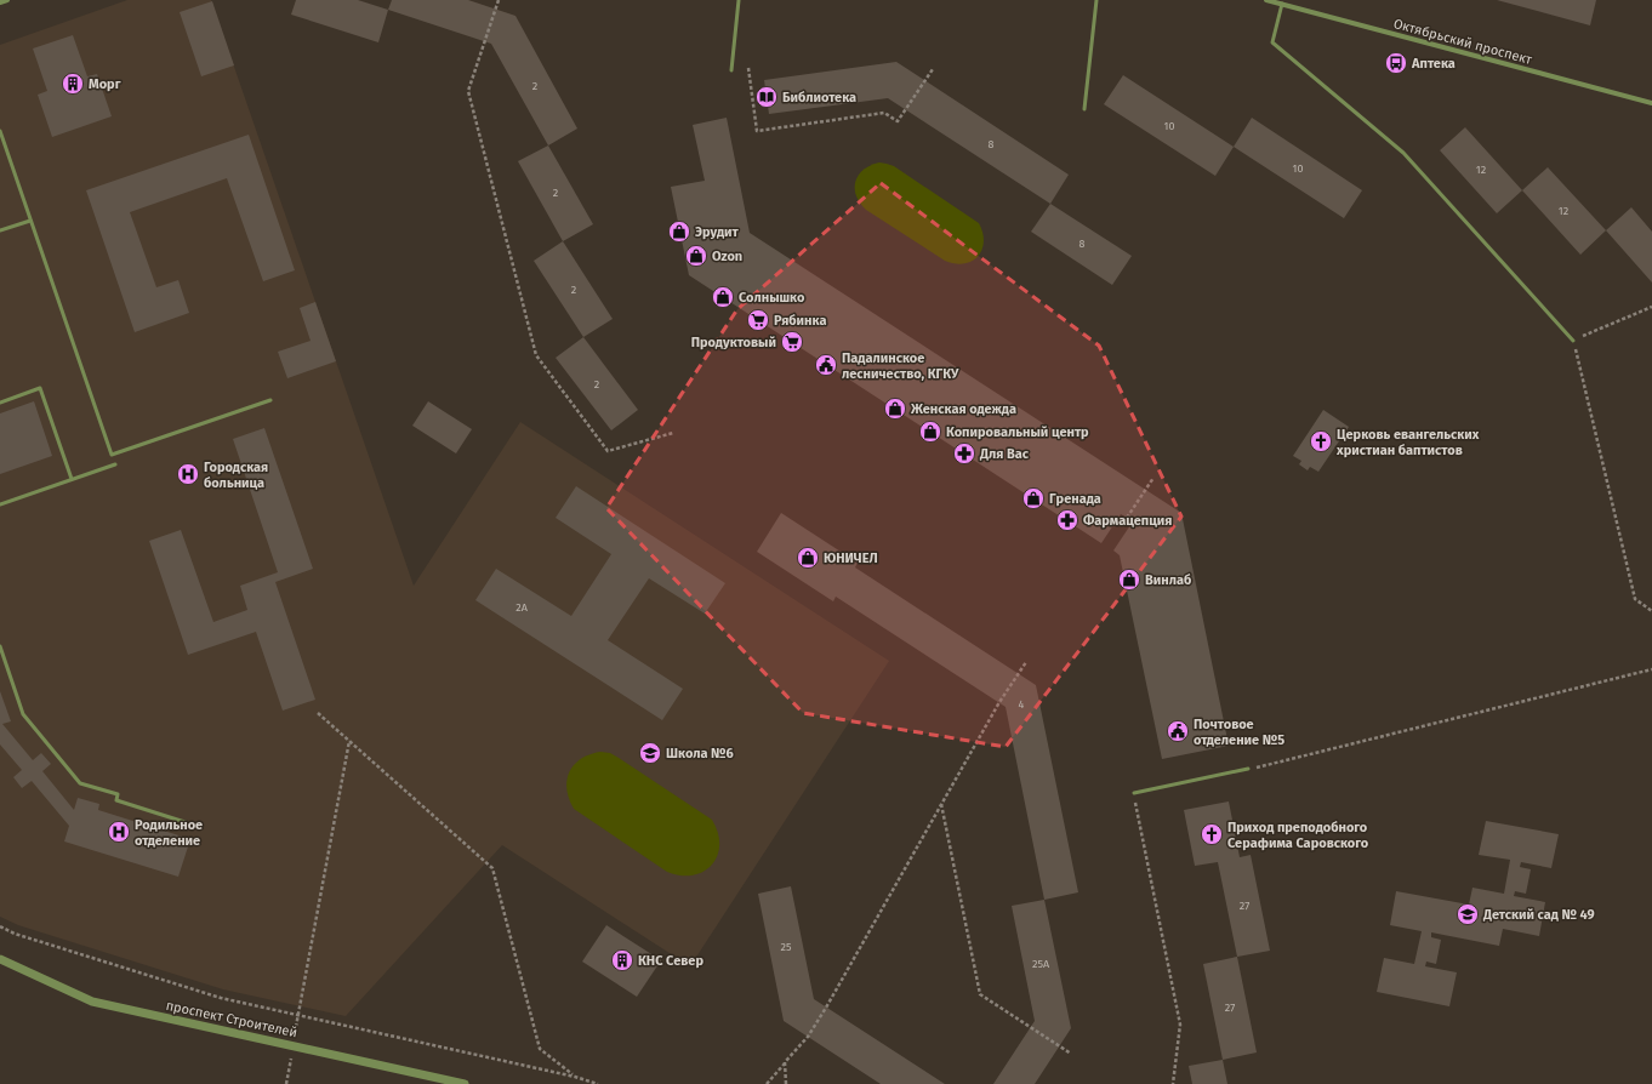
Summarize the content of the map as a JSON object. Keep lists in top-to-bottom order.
{
  "streets": {
    "street": ["Октябрьский проспект", "проспект Строителей"]
  },
  "places": {
    "bus stop": ["Аптека"],
    "building": ["Морг", "КНС Север"],
    "library": ["Библиотека"],
    "shop": [
      "Эрудит",
      "Ozon",
      "Солнышко",
      "Женская одежда",
      "Копировальный центр",
      "Гренада",
      "ЮНИЧЕЛ",
      "Винлаб"
    ],
    "supermarket": ["Рябинка", "Продуктовый"],
    "public building": ["Падалинское лесничество, КГКУ", "Почтовое отделение №5"],
    "church": ["Церковь евангельских христиан баптистов", "Приход преподобного Серафима Саровского"],
    "pharmacy": ["Для Вас", "Фармацепция"],
    "hospital": ["Городская больница", "Родильное отделение"],
    "school or university": ["Школа №6", "Детский сад № 49"]
  },
  "house_numbers": [
    "2",
    "10",
    "8",
    "10",
    "12",
    "2",
    "12",
    "8",
    "2",
    "2",
    "2А",
    "4",
    "27",
    "25",
    "25А",
    "27"
  ]
}
